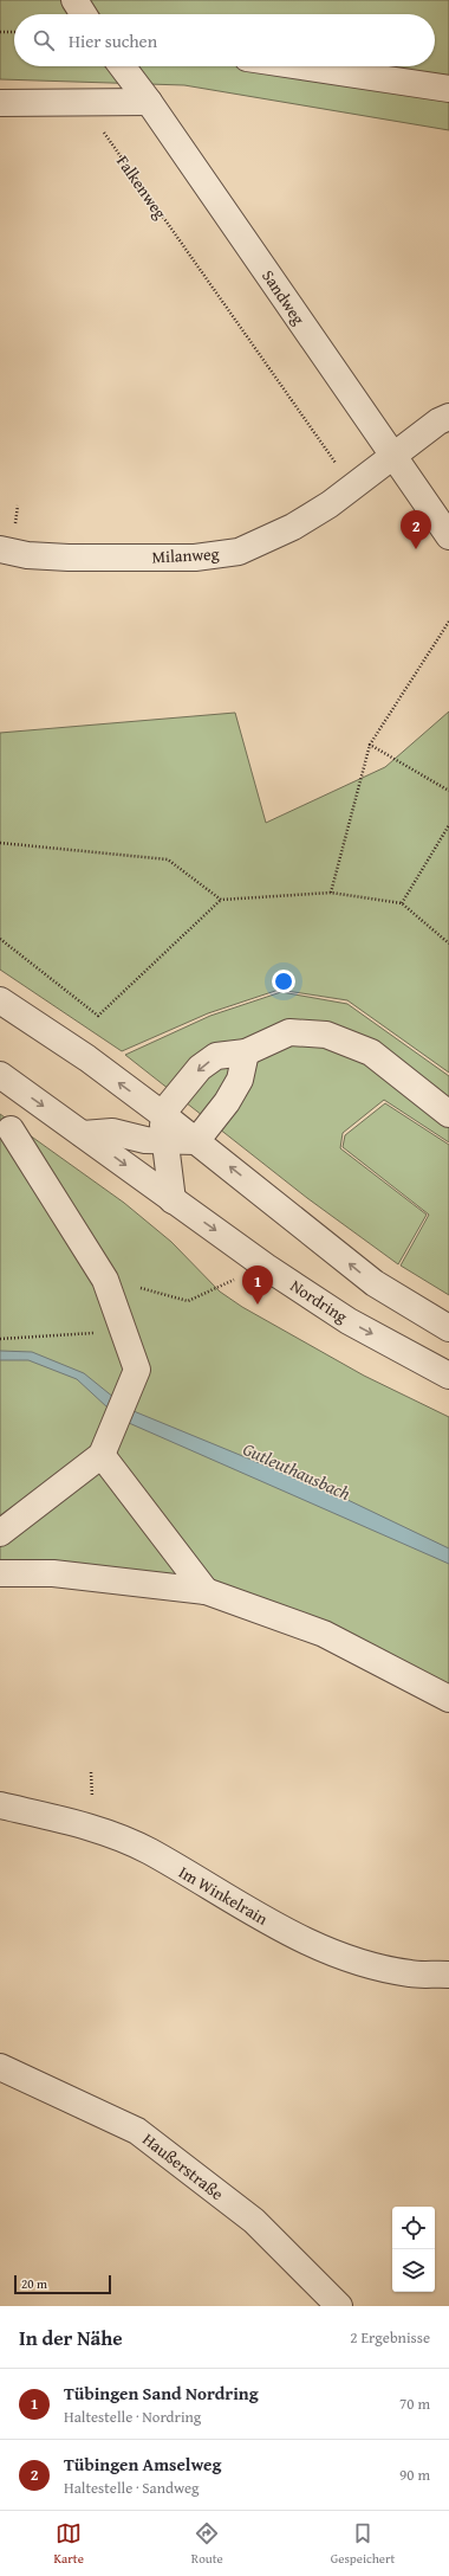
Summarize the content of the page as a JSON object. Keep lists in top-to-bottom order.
{
  "streets": {
    "street": [
      "Sandweg",
      "Milanweg",
      "Nordring",
      "Im Winkelrain",
      "Haußerstraße"
    ],
    "path": ["Falkenweg"]
  },
  "crossings": [
    ["Falkenweg", "Milanweg"],
    ["Sandweg", "Milanweg"]
  ],
  "water": ["Gutleuthausbach"],
  "scale_bar": "20 m",
  "page": {
    "search": "Hier suchen",
    "pins": ["2", "1"],
    "scale": "20 m",
    "heading": ["In der Nähe", "2 Ergebnisse"],
    "list": [
      {
        "mark": "1",
        "name": "Tübingen Sand Nordring",
        "note": "Haltestelle · Nordring",
        "value": "70 m"
      },
      {
        "mark": "2",
        "name": "Tübingen Amselweg",
        "note": "Haltestelle · Sandweg",
        "value": "90 m"
      }
    ],
    "nav": ["Karte", "Route", "Gespeichert"]
  }
}
